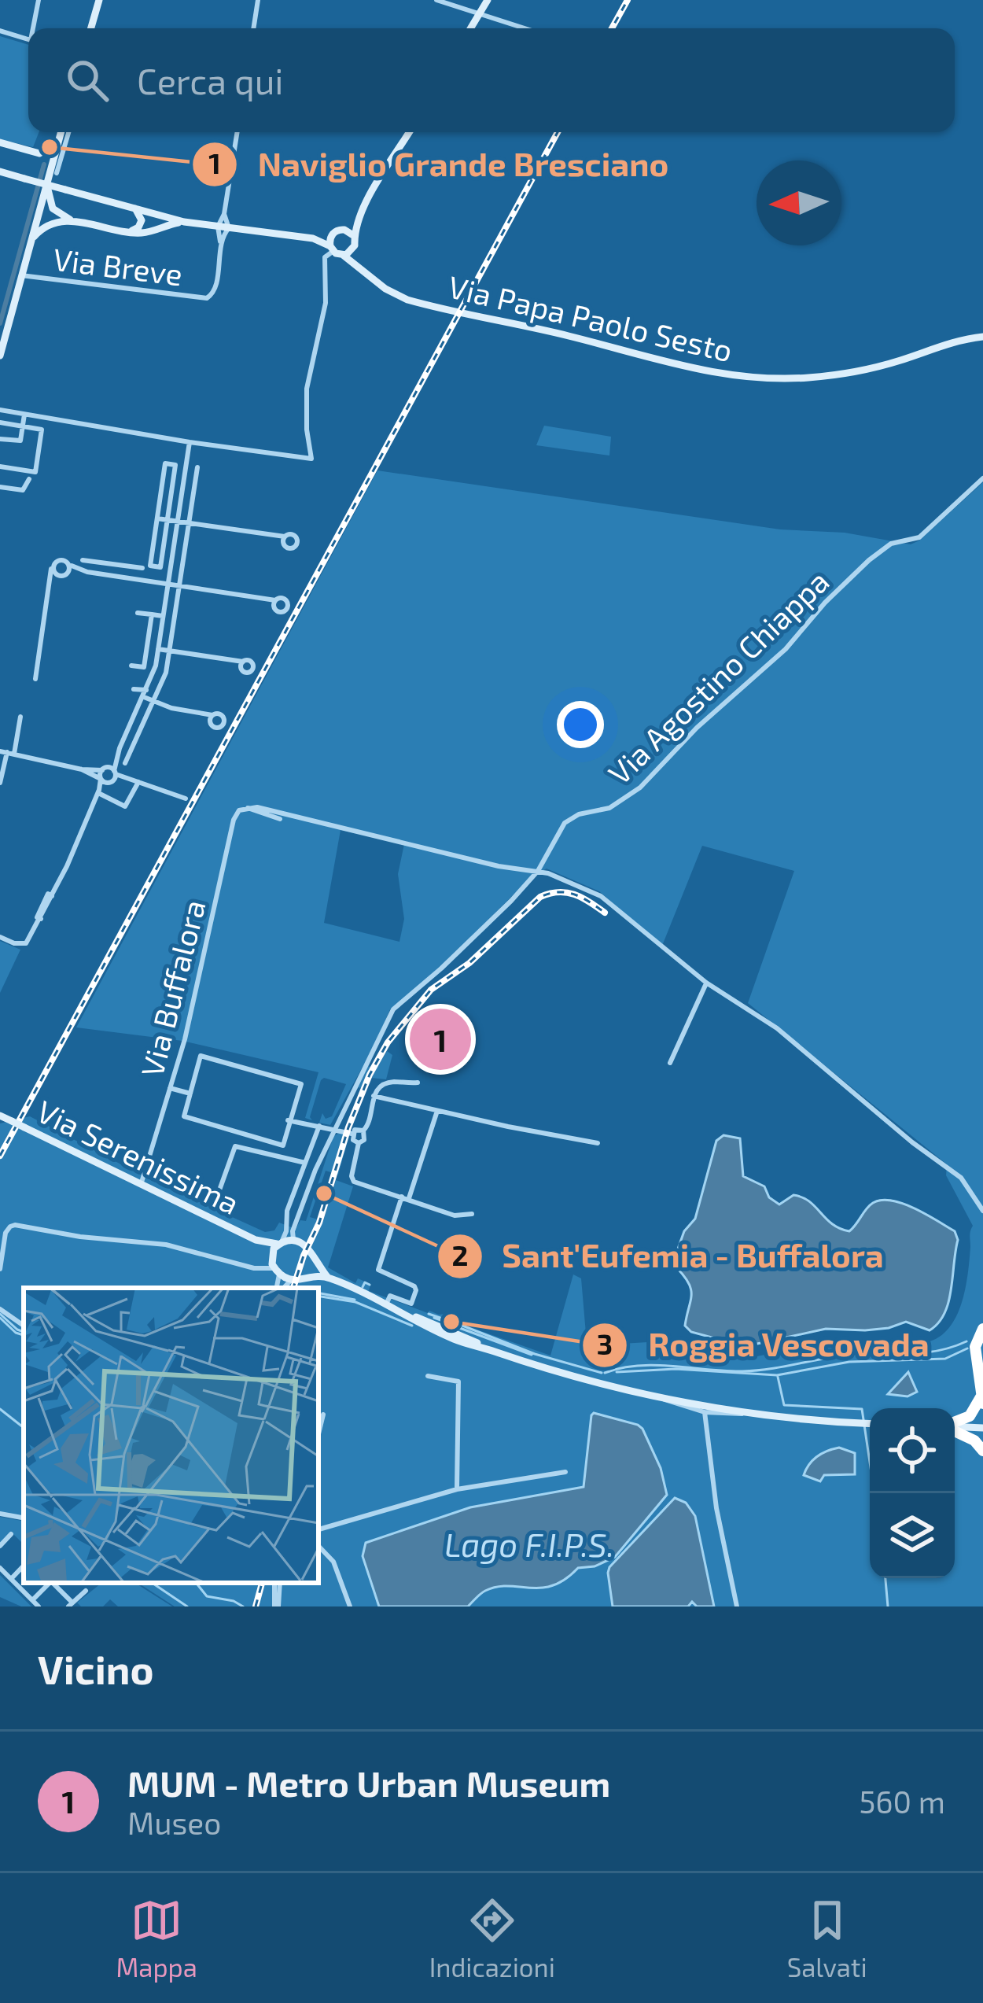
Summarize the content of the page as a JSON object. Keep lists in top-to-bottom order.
{
  "streets": {
    "street": [
      "Via Breve",
      "Via Papa Paolo Sesto",
      "Via Agostino Chiappa",
      "Via Buffalora",
      "Via Serenissima"
    ]
  },
  "crossings": [
    ["Via Agostino Chiappa", "Via Serenissima"],
    ["Via Buffalora", "Via Serenissima"]
  ],
  "water": ["Lago F.I.P.S."],
  "places": ["Naviglio Grande Bresciano", "Sant'Eufemia - Buffalora", "Roggia Vescovada"],
  "north": "left",
  "page": {
    "search": "Cerca qui",
    "pins": "1",
    "heading": "Vicino",
    "list": [
      {
        "mark": "1",
        "name": "MUM - Metro Urban Museum",
        "note": "Museo",
        "value": "560 m"
      }
    ],
    "nav": ["Mappa", "Indicazioni", "Salvati"]
  }
}
